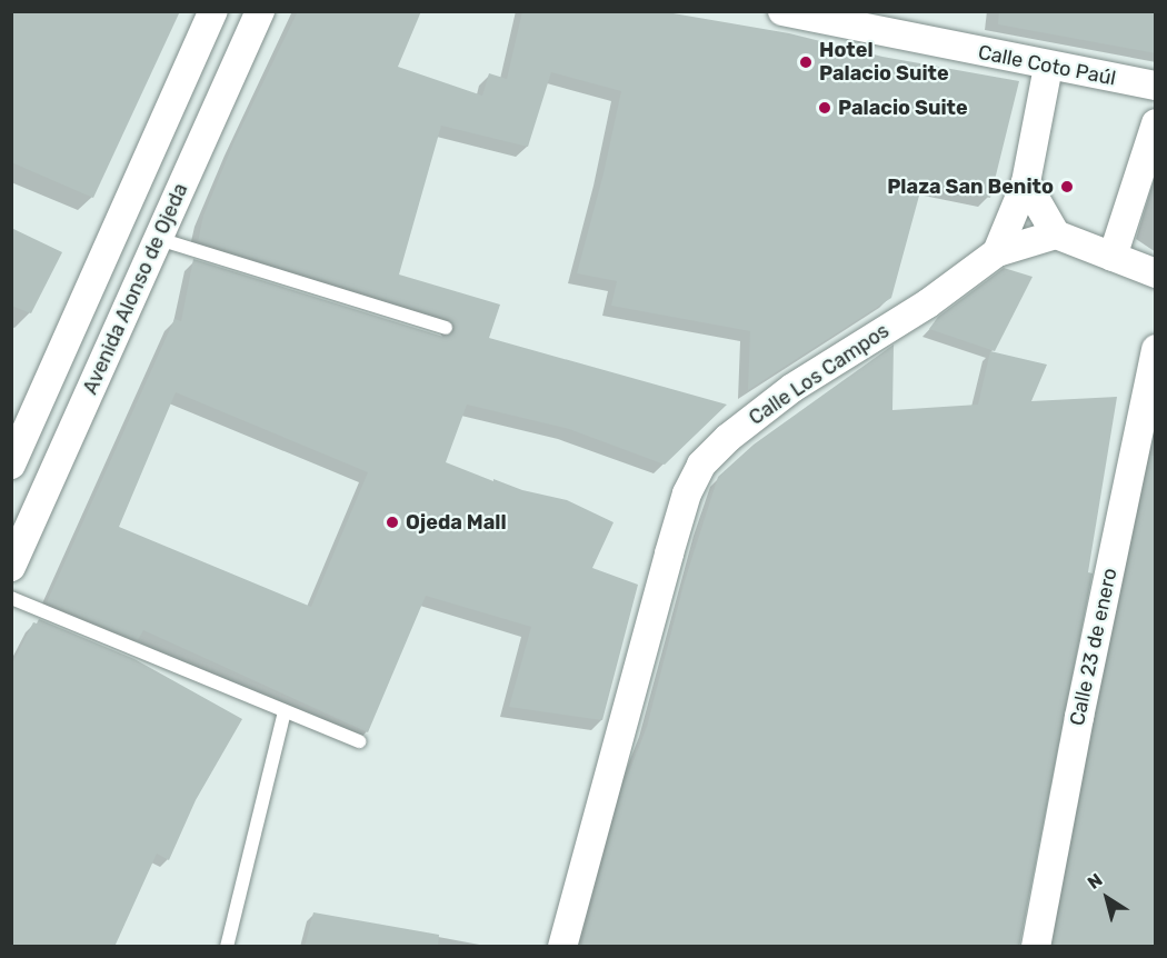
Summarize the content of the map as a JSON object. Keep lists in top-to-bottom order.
{
  "streets": {
    "street": [
      "Calle Coto Paúl",
      "Avenida Alonso de Ojeda",
      "Calle Los Campos",
      "Calle 23 de enero"
    ]
  },
  "places": [
    "Hotel Palacio Suite",
    "Palacio Suite",
    "Plaza San Benito",
    "Ojeda Mall"
  ],
  "north": "top left"
}
